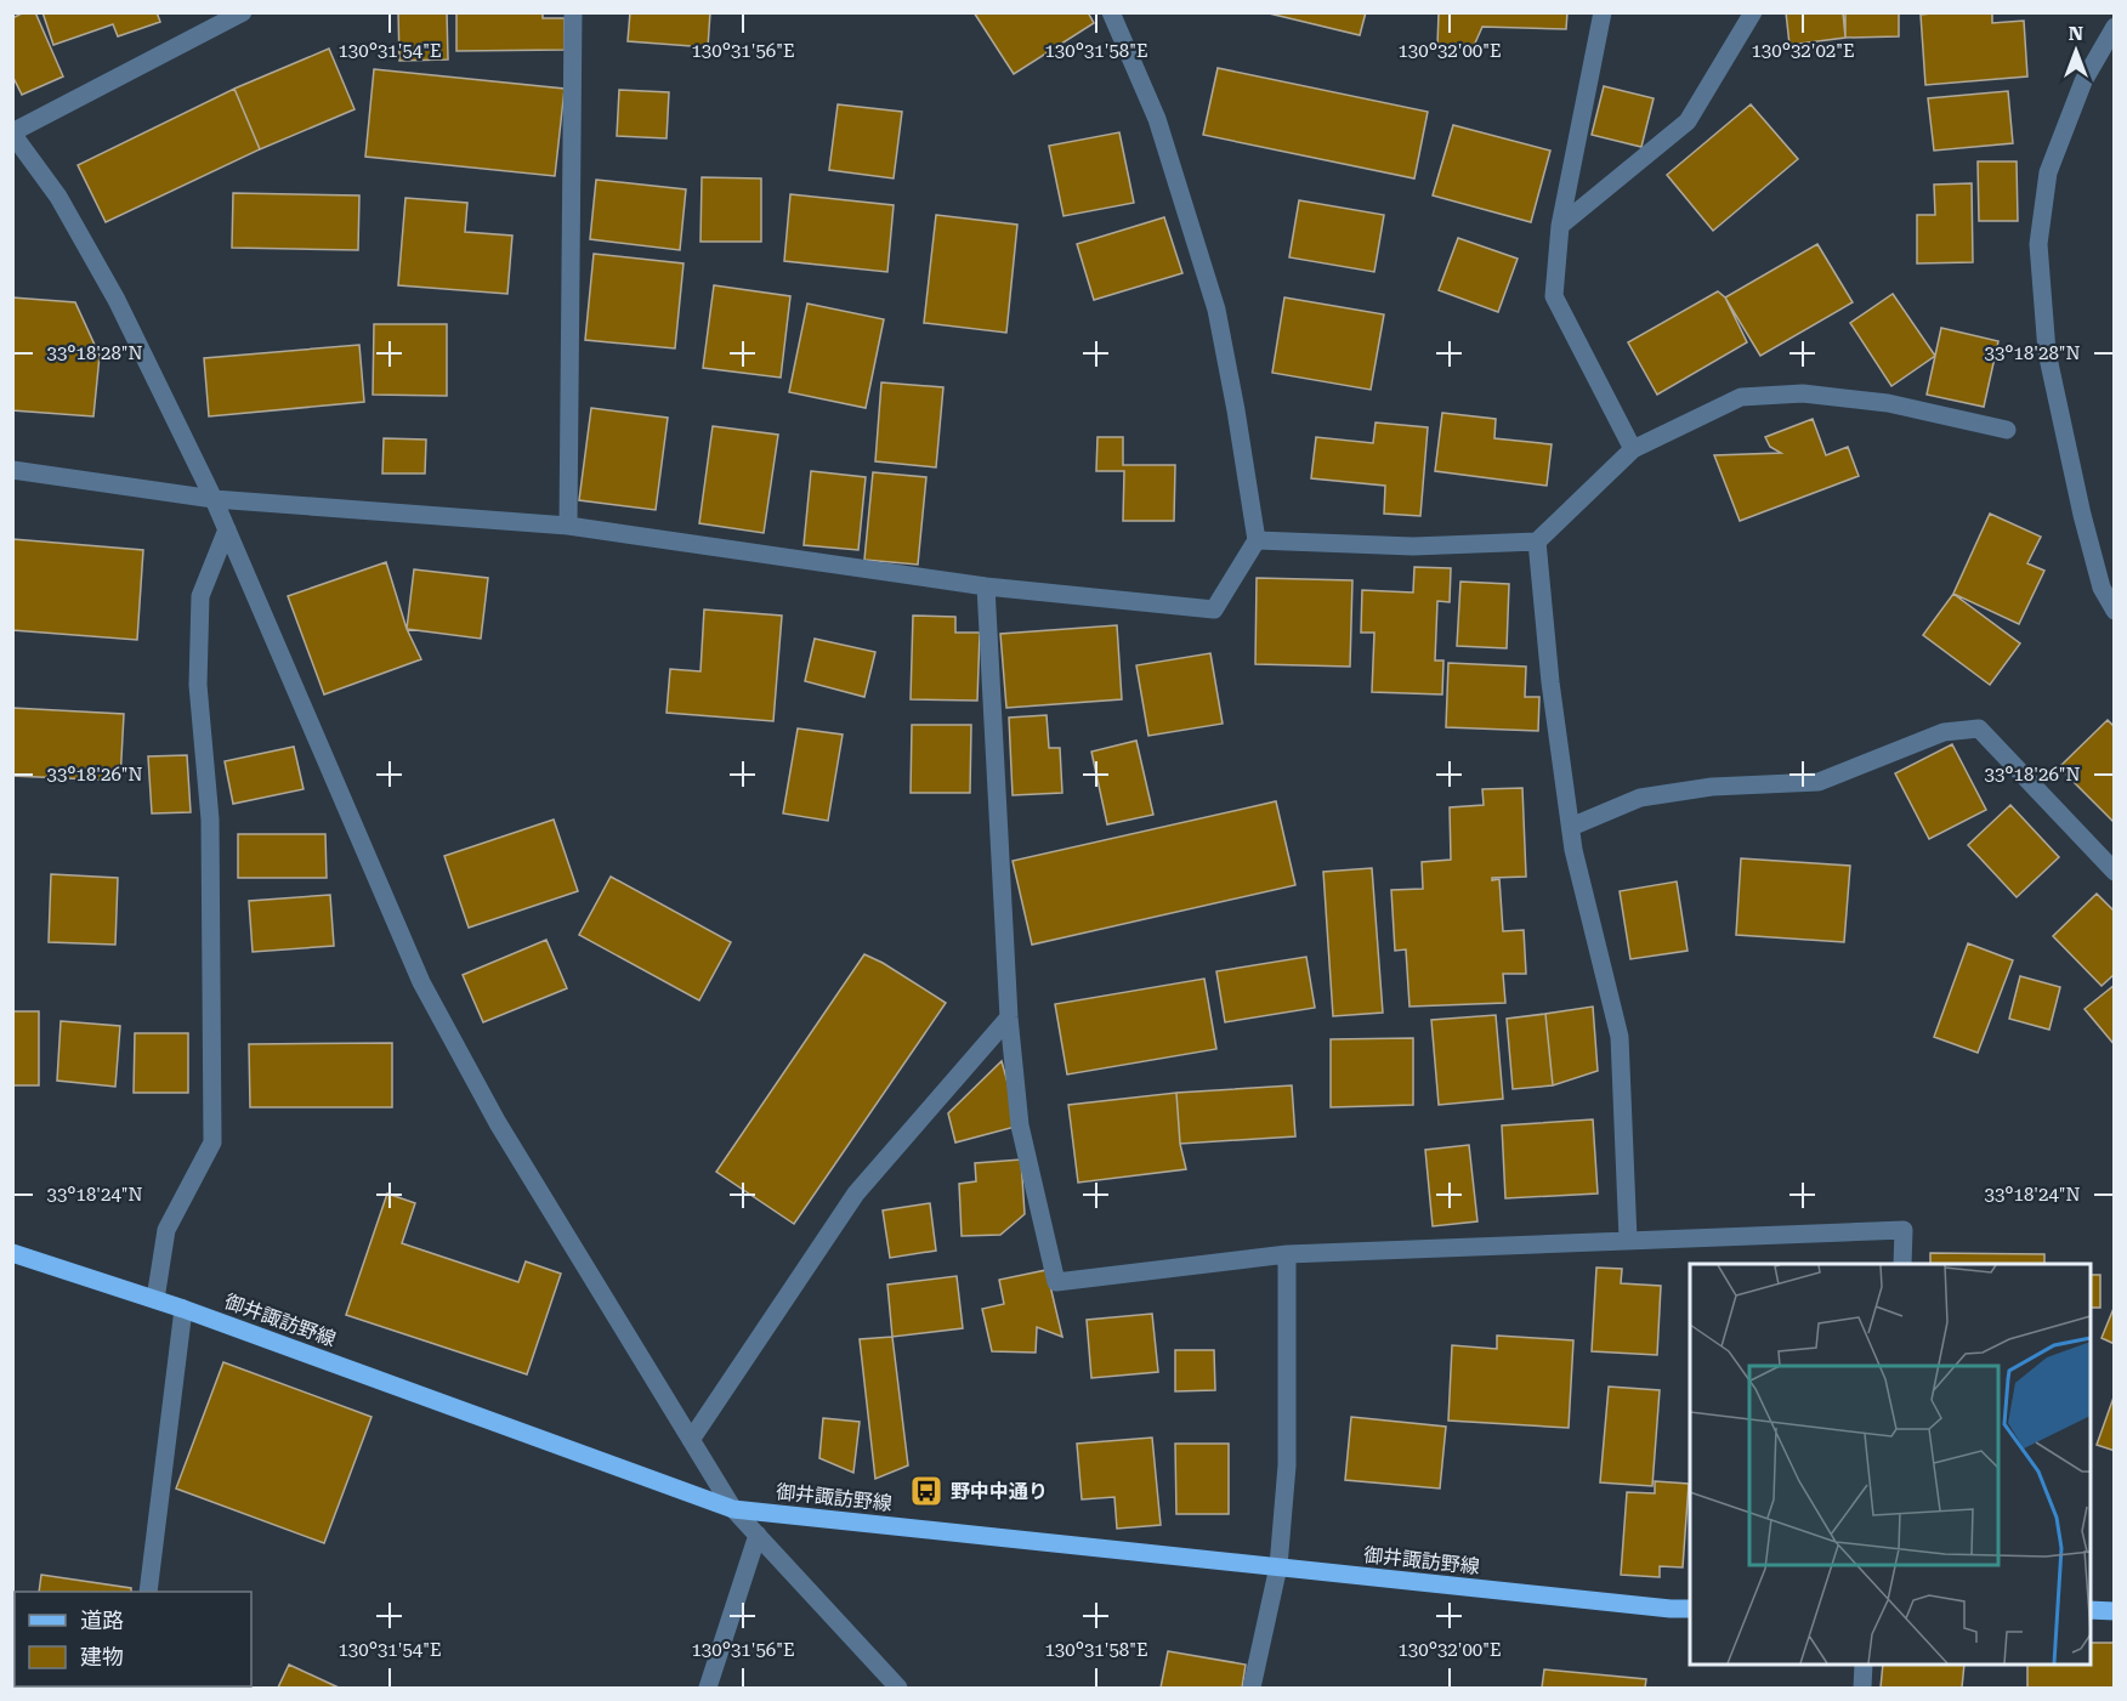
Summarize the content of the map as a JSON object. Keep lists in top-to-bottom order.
{
  "streets": {
    "main road": ["御井諏訪野線"]
  },
  "places": {
    "bus stop": ["野中中通り"]
  },
  "legend": ["道路", "建物"],
  "north": "top",
  "coordinates": [
    "130°31'54\"E",
    "130°31'56\"E",
    "130°31'58\"E",
    "130°32'00\"E",
    "130°32'02\"E",
    "33°18'28\"N",
    "33°18'26\"N",
    "33°18'24\"N"
  ]
}
